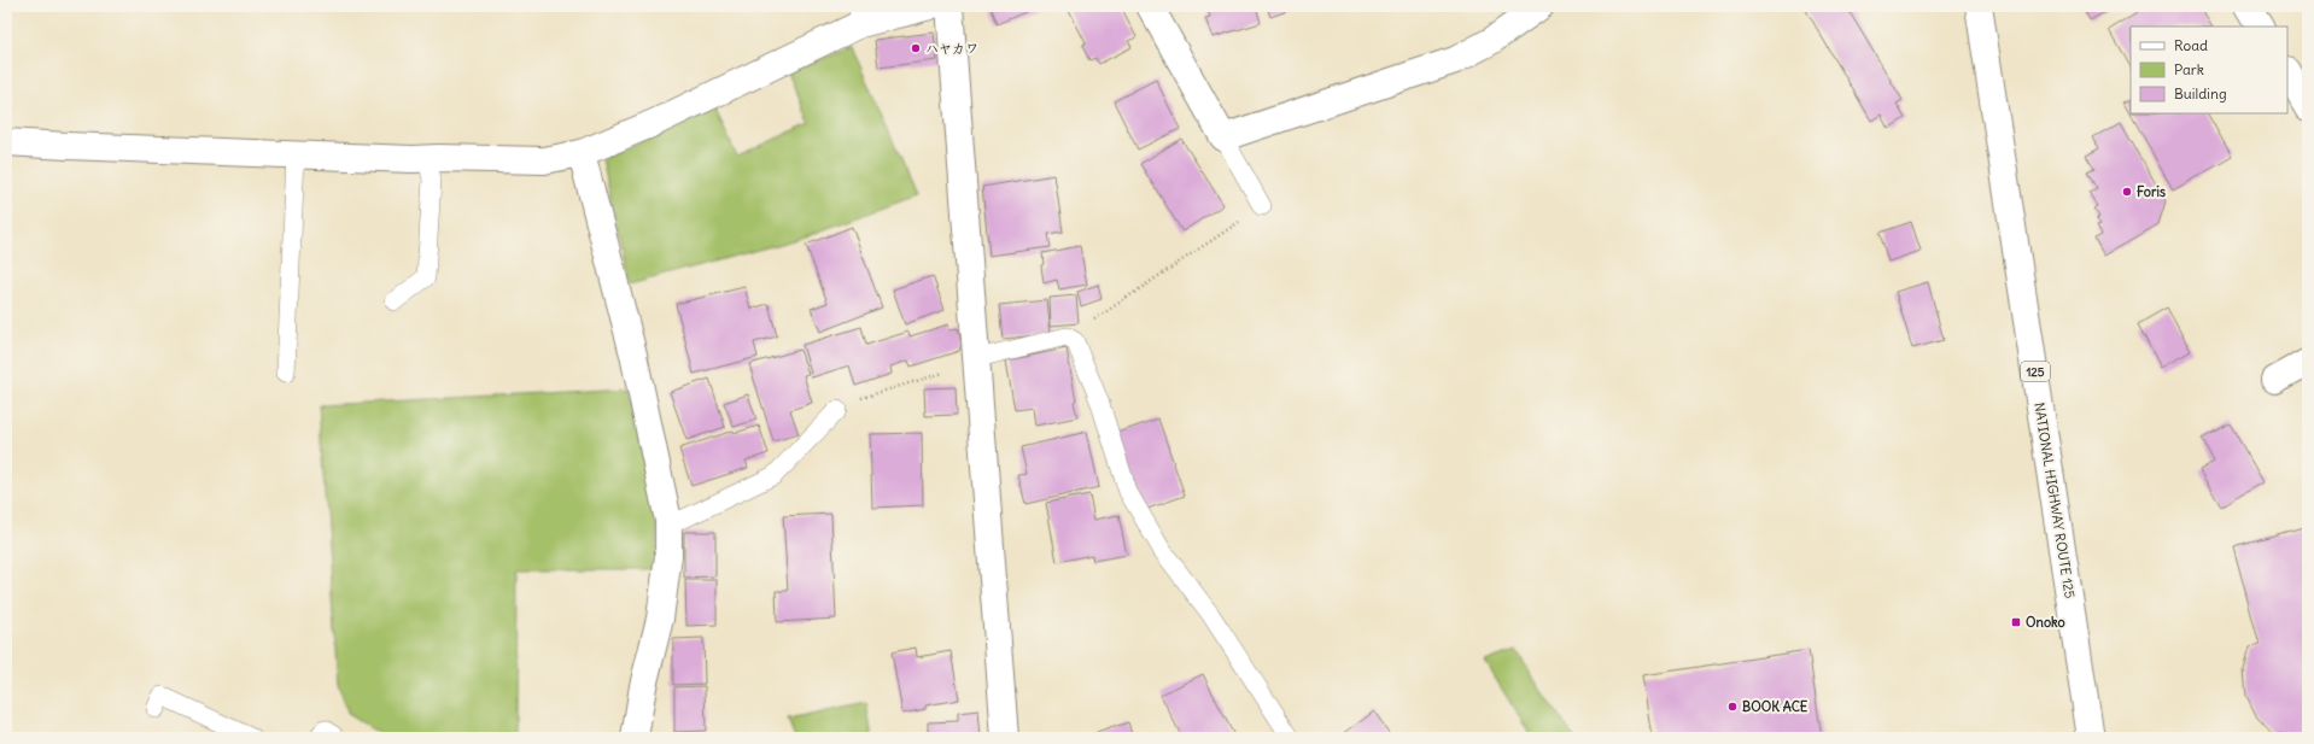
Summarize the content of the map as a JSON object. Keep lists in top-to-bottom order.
{
  "streets": {
    "main road": ["125", "NATIONAL HIGHWAY ROUTE 125"]
  },
  "places": {
    "other": ["ハヤカワ", "Foris", "BOOK ACE"],
    "transit": ["Onoko"]
  },
  "legend": ["Road", "Park", "Building"]
}
